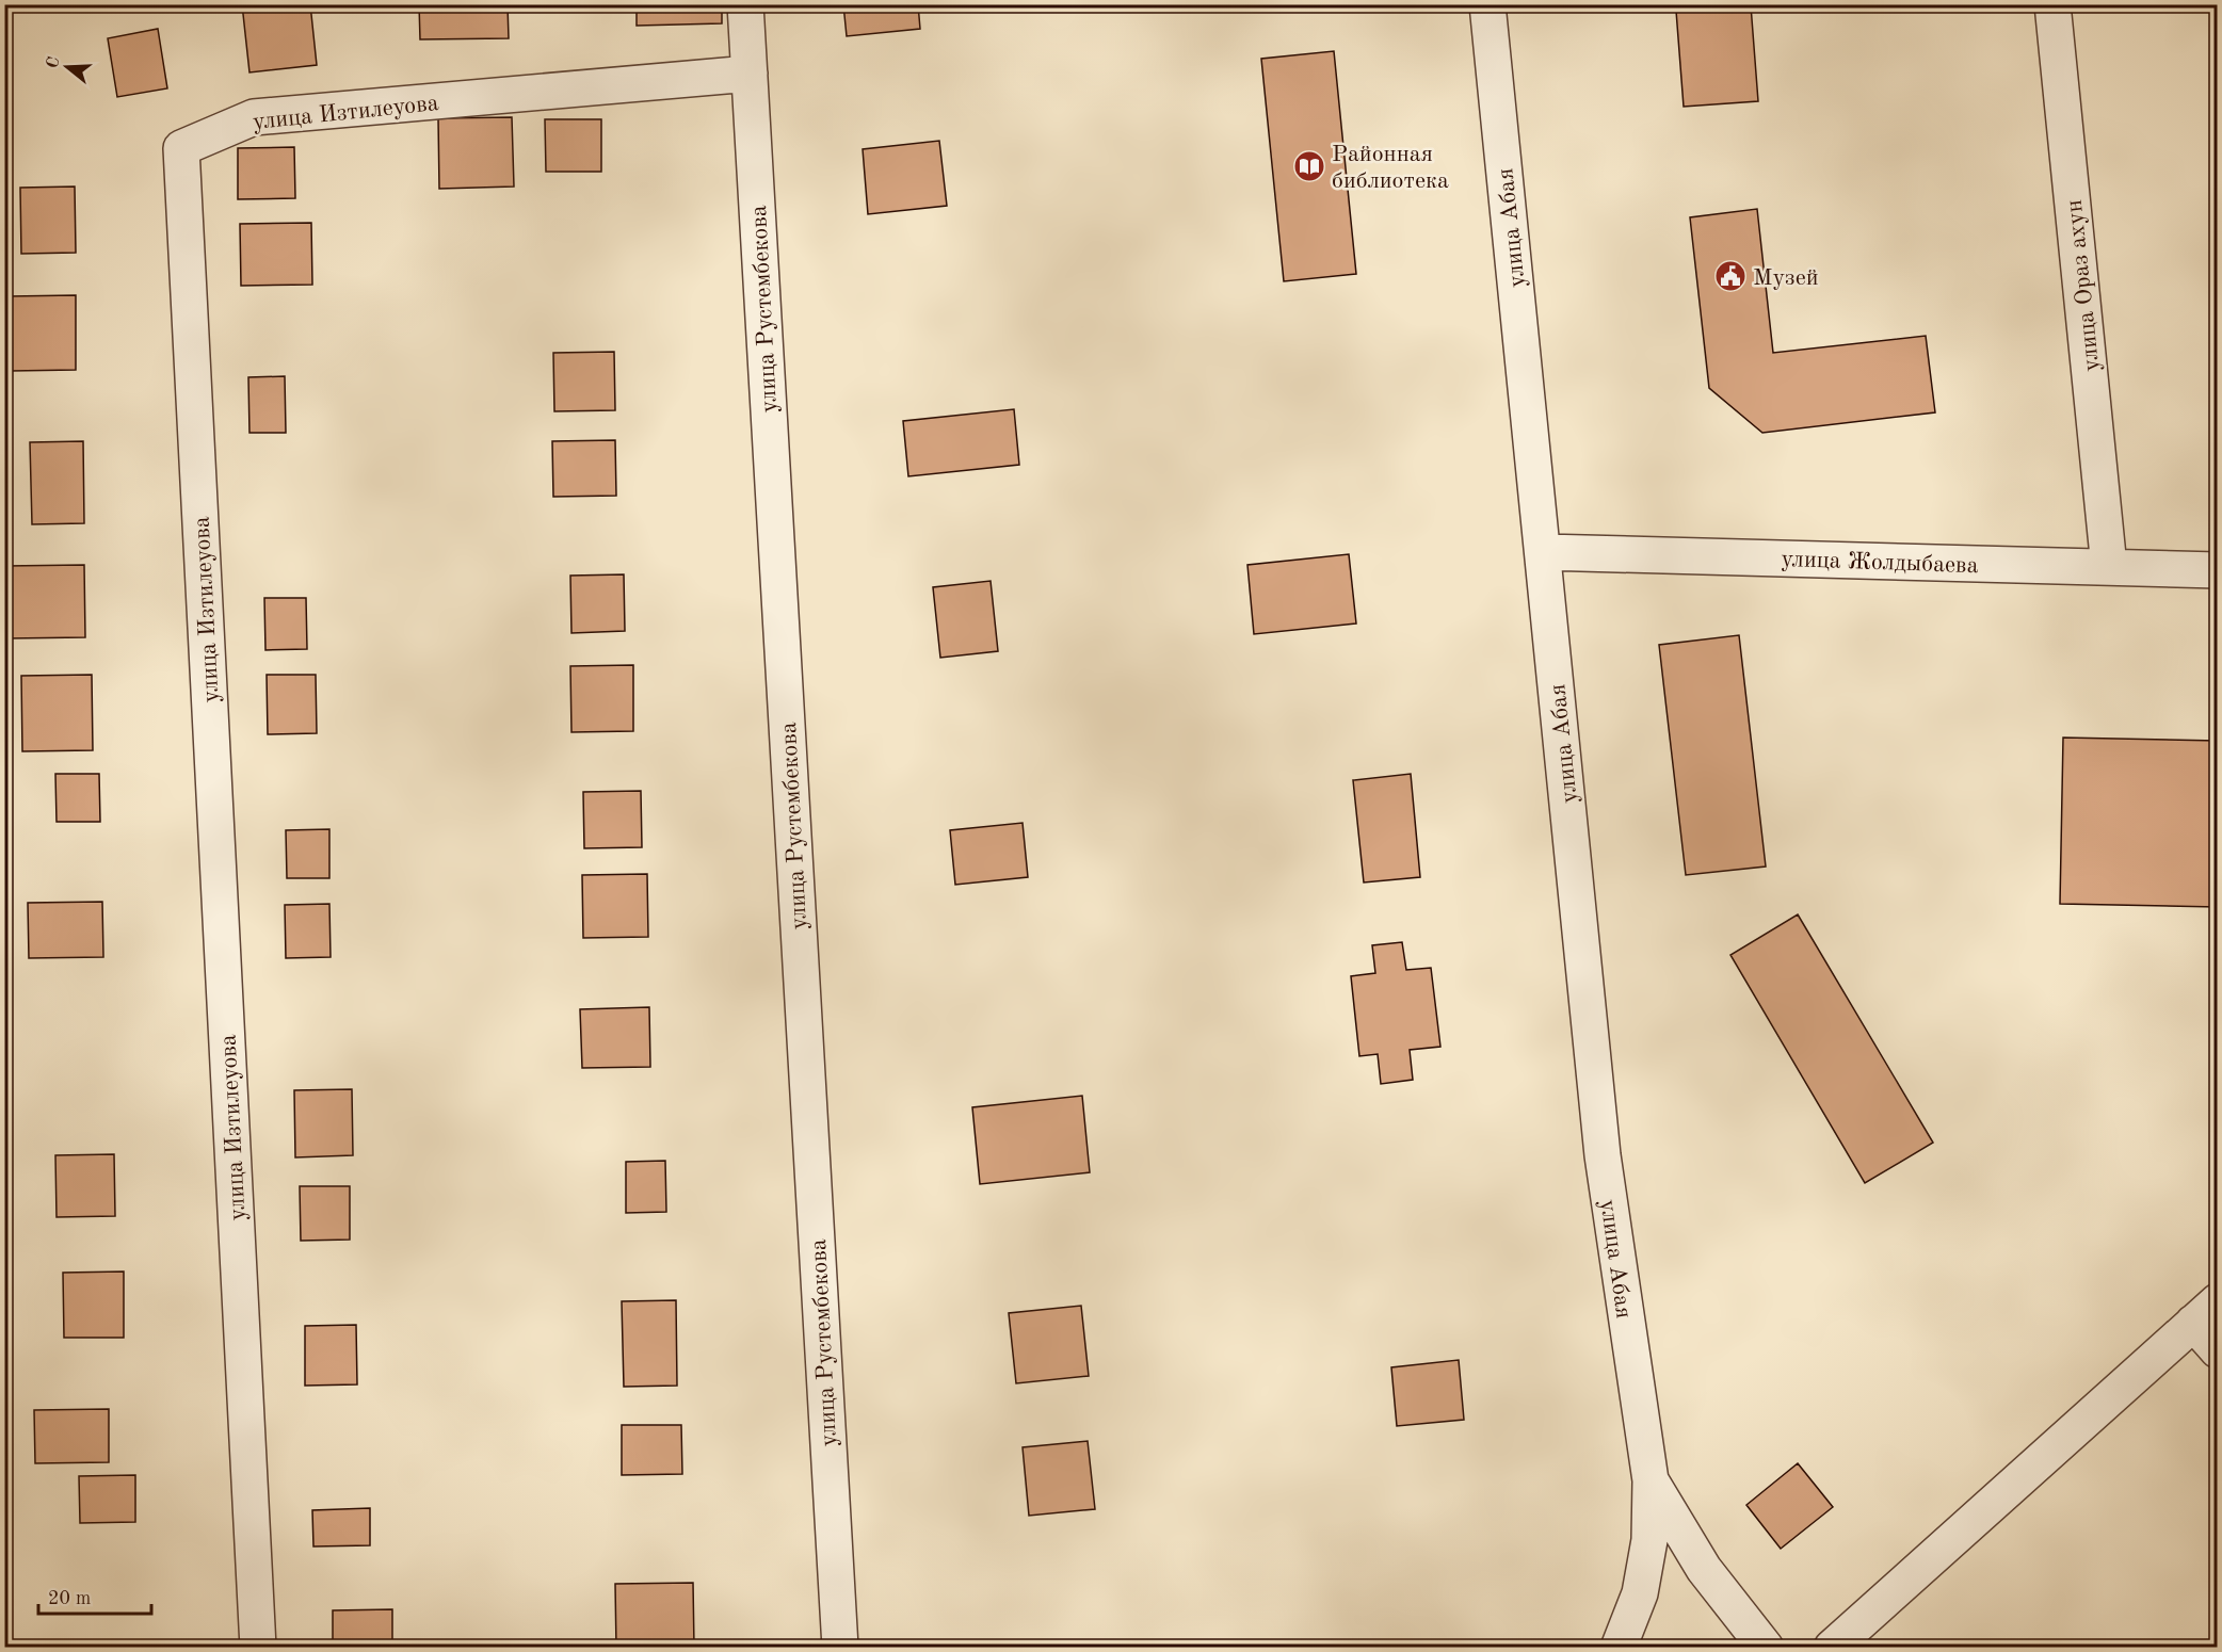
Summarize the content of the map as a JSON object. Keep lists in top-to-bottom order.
{
  "streets": {
    "street": [
      "улица Изтилеуова",
      "улица Абая",
      "улица Ораз ахун",
      "улица Рустембекова",
      "улица Жолдыбаева"
    ]
  },
  "crossings": [
    ["улица Изтилеуова", "улица Рустембекова"],
    ["улица Абая", "улица Жолдыбаева"],
    ["улица Ораз ахун", "улица Жолдыбаева"]
  ],
  "places": {
    "library": ["Районная библиотека"],
    "public building": ["Музей"]
  },
  "scale_bar": "20 m",
  "north": "left"
}
